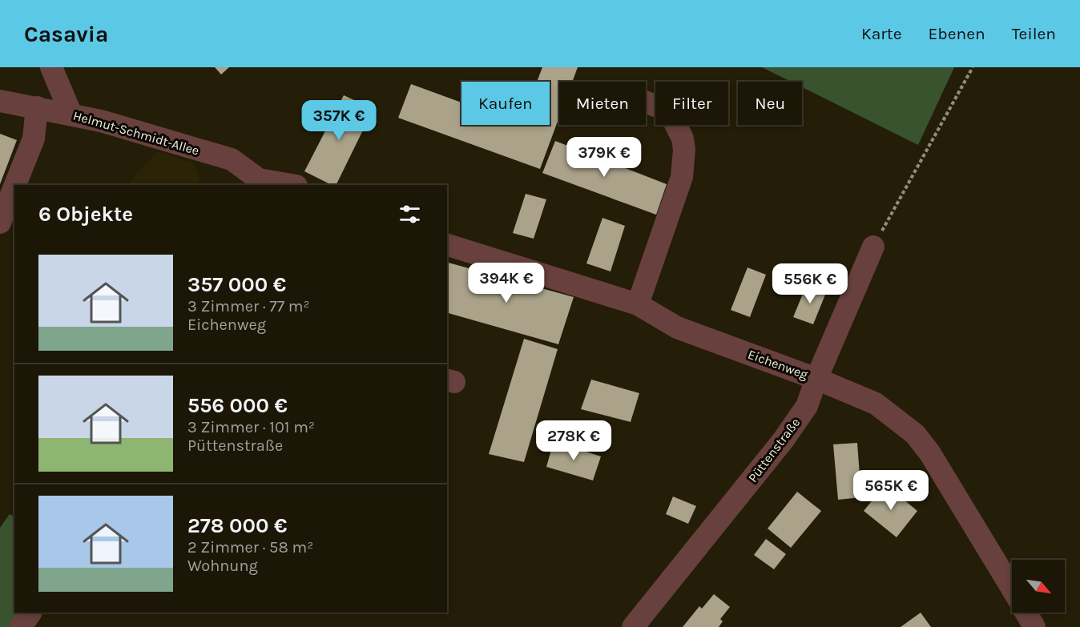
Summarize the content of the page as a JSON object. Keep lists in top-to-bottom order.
{
  "streets": {
    "street": ["Helmut-Schmidt-Allee", "Eichenweg", "Püttenstraße"]
  },
  "crossings": [
    ["Eichenweg", "Püttenstraße"]
  ],
  "north": "bottom right",
  "page": {
    "header": "Casavia",
    "nav": ["Karte", "Ebenen", "Teilen"],
    "chip": [
      "Kaufen",
      "Mieten",
      "Filter",
      "Neu"
    ],
    "price": [
      "357K €",
      "379K €",
      "394K €",
      "556K €",
      "278K €",
      "565K €"
    ],
    "heading": "6 Objekte",
    "list": [
      {
        "name": "357 000 €",
        "note": "3 Zimmer · 77 m² · Eichenweg"
      },
      {
        "name": "556 000 €",
        "note": "3 Zimmer · 101 m² · Püttenstraße"
      },
      {
        "name": "278 000 €",
        "note": "2 Zimmer · 58 m² · Wohnung"
      }
    ]
  }
}
